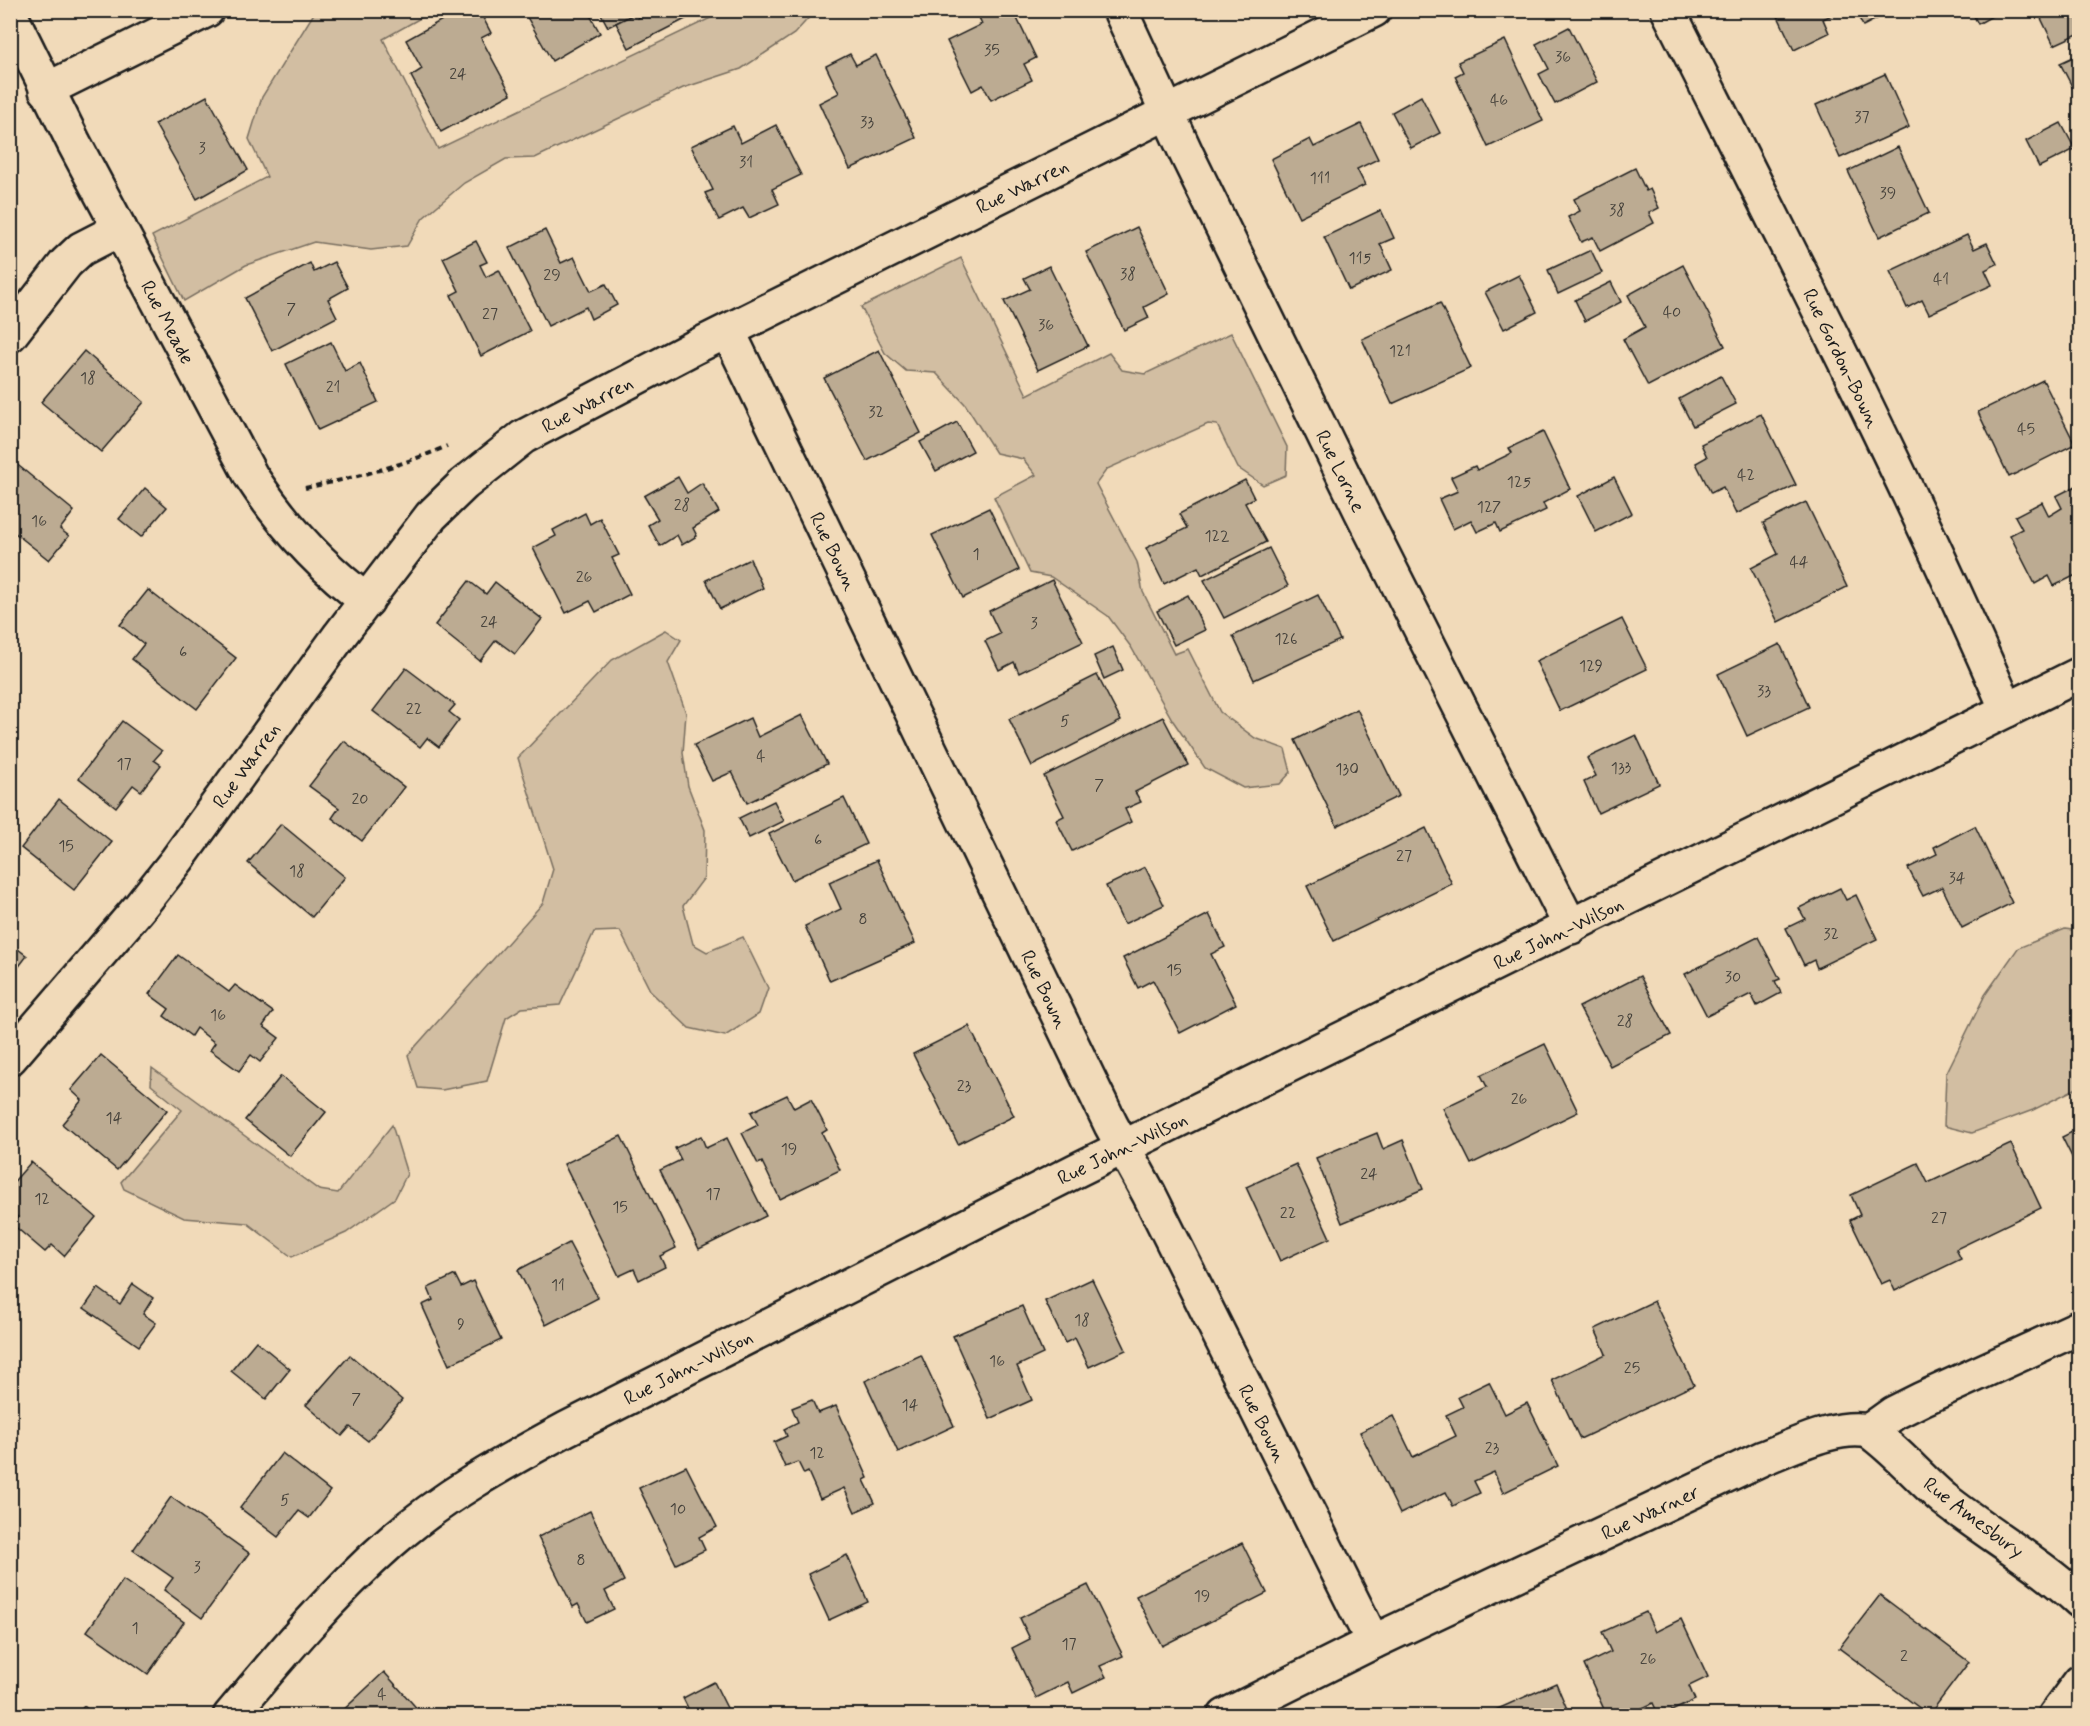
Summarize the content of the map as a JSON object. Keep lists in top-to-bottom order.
{
  "streets": {
    "street": [
      "Rue Warren",
      "Rue Meade",
      "Rue Gordon-Bown",
      "Rue Lorne",
      "Rue Bown",
      "Rue John-Wilson",
      "Rue Warner",
      "Rue Amesbury"
    ]
  },
  "crossings": [
    ["Rue Warren", "Rue Meade"],
    ["Rue Warren", "Rue Lorne"],
    ["Rue Warren", "Rue Bown"],
    ["Rue Gordon-Bown", "Rue John-Wilson"],
    ["Rue Lorne", "Rue John-Wilson"],
    ["Rue Bown", "Rue John-Wilson"],
    ["Rue Bown", "Rue Warner"],
    ["Rue Warner", "Rue Amesbury"]
  ],
  "house_numbers": [
    "35",
    "36",
    "24",
    "46",
    "37",
    "33",
    "3",
    "31",
    "111",
    "39",
    "38",
    "115",
    "38",
    "29",
    "41",
    "7",
    "40",
    "27",
    "36",
    "121",
    "18",
    "21",
    "32",
    "45",
    "42",
    "125",
    "28",
    "127",
    "16",
    "122",
    "1",
    "44",
    "26",
    "24",
    "3",
    "126",
    "6",
    "129",
    "33",
    "22",
    "5",
    "4",
    "17",
    "133",
    "130",
    "7",
    "20",
    "6",
    "15",
    "27",
    "18",
    "34",
    "8",
    "32",
    "15",
    "30",
    "16",
    "28",
    "23",
    "26",
    "14",
    "19",
    "24",
    "17",
    "12",
    "15",
    "22",
    "27",
    "11",
    "18",
    "9",
    "16",
    "25",
    "7",
    "14",
    "23",
    "12",
    "5",
    "10",
    "8",
    "3",
    "19",
    "1",
    "17",
    "2",
    "26",
    "4"
  ]
}
